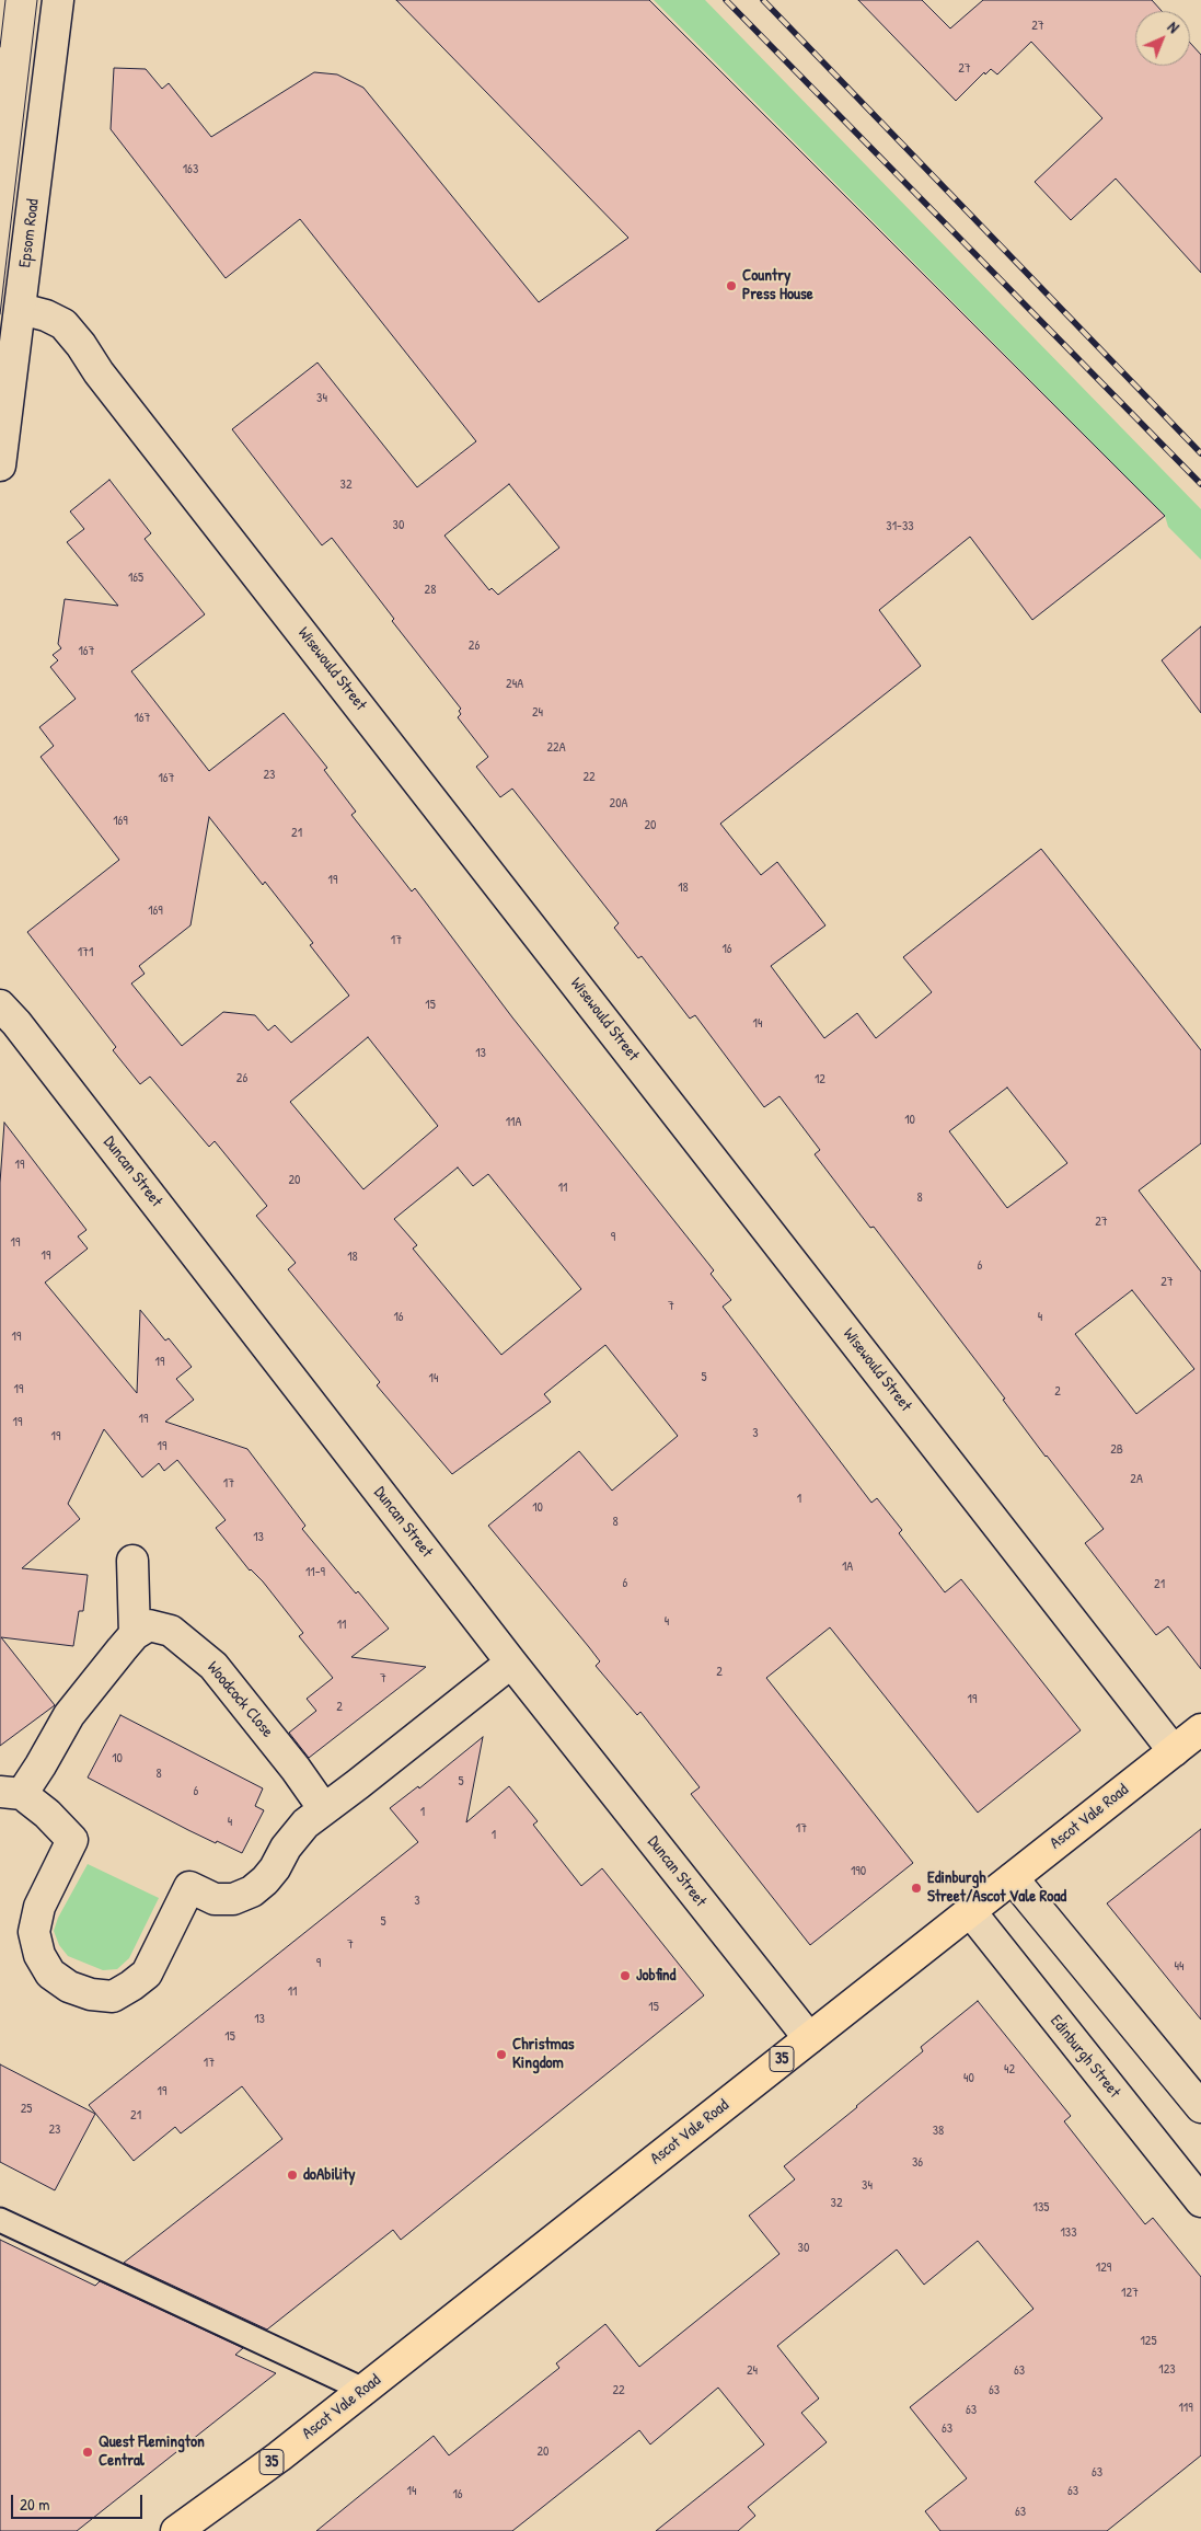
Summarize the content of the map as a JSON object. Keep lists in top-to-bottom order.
{
  "streets": {
    "main road": ["Ascot Vale Road", "35"],
    "street": [
      "Epsom Road",
      "Wisewould Street",
      "Duncan Street",
      "Woodcock Close",
      "Edinburgh Street"
    ]
  },
  "crossings": [
    ["Epsom Road", "Wisewould Street"],
    ["Wisewould Street", "Ascot Vale Road"],
    ["Duncan Street", "Ascot Vale Road"],
    ["Ascot Vale Road", "Edinburgh Street"]
  ],
  "places": [
    "Country Press House",
    "Edinburgh Street/Ascot Vale Road",
    "Jobfind",
    "Christmas Kingdom",
    "doAbility",
    "Quest Flemington Central"
  ],
  "house_numbers": [
    "27",
    "27",
    "163",
    "34",
    "32",
    "30",
    "31-33",
    "165",
    "28",
    "26",
    "167",
    "24A",
    "24",
    "167",
    "22A",
    "23",
    "22",
    "167",
    "20A",
    "169",
    "20",
    "21",
    "19",
    "18",
    "169",
    "17",
    "16",
    "171",
    "15",
    "14",
    "13",
    "26",
    "12",
    "10",
    "11A",
    "19",
    "20",
    "11",
    "8",
    "27",
    "9",
    "19",
    "19",
    "18",
    "6",
    "27",
    "7",
    "16",
    "4",
    "19",
    "19",
    "5",
    "14",
    "19",
    "2",
    "19",
    "19",
    "3",
    "19",
    "19",
    "2B",
    "2A",
    "17",
    "1",
    "10",
    "8",
    "13",
    "1A",
    "11-9",
    "6",
    "21",
    "4",
    "11",
    "2",
    "7",
    "19",
    "2",
    "10",
    "8",
    "5",
    "6",
    "1",
    "4",
    "17",
    "1",
    "190",
    "3",
    "5",
    "7",
    "9",
    "44",
    "11",
    "15",
    "13",
    "15",
    "17",
    "42",
    "40",
    "19",
    "25",
    "21",
    "23",
    "38",
    "36",
    "34",
    "32",
    "135",
    "133",
    "30",
    "129",
    "127",
    "125",
    "123",
    "24",
    "63",
    "22",
    "63",
    "119",
    "63",
    "63",
    "20",
    "63",
    "14",
    "63",
    "16",
    "63"
  ],
  "scale_bar": "20 m",
  "north": "top right"
}
